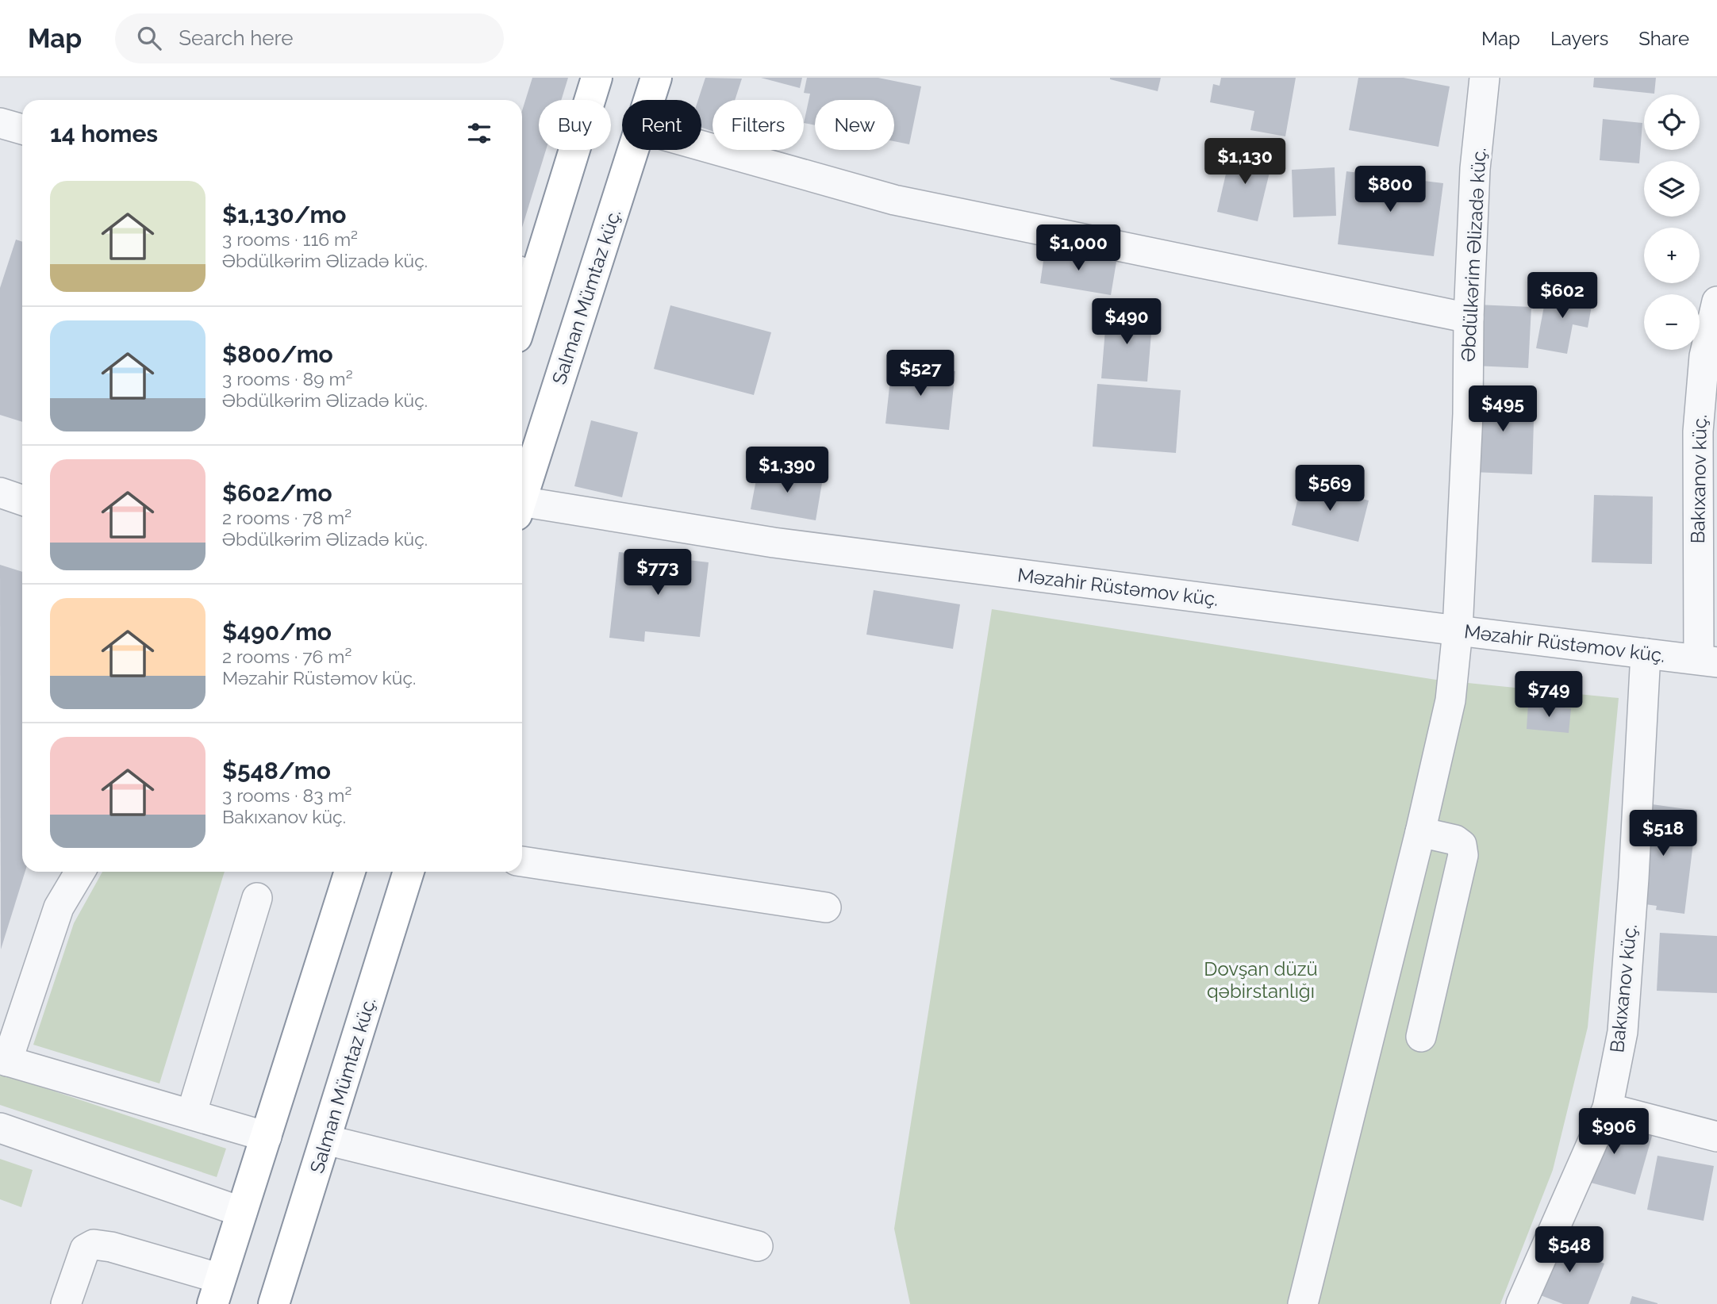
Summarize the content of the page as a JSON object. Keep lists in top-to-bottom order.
{
  "streets": {
    "highway": ["Salman Mümtaz küç."],
    "street": ["Əbdülkərim Əlizadə küç.", "Bakıxanov küç.", "Məzahir Rüstəmov küç."]
  },
  "crossings": [
    ["Əbdülkərim Əlizadə küç.", "Məzahir Rüstəmov küç."],
    ["Bakıxanov küç.", "Məzahir Rüstəmov küç."]
  ],
  "parks": ["Dovşan düzü qəbirstanlığı"],
  "page": {
    "header": "Map",
    "search": "Search here",
    "nav": ["Map", "Layers", "Share"],
    "map_buttons": ["+", "−"],
    "chip": [
      "Buy",
      "Rent",
      "Filters",
      "New"
    ],
    "heading": "14 homes",
    "price": [
      "$1,130",
      "$800",
      "$1,000",
      "$602",
      "$490",
      "$527",
      "$495",
      "$1,390",
      "$569",
      "$773",
      "$749",
      "$518",
      "$906",
      "$548"
    ],
    "list": [
      {
        "name": "$1,130/mo",
        "note": "3 rooms · 116 m² · Əbdülkərim Əlizadə küç."
      },
      {
        "name": "$800/mo",
        "note": "3 rooms · 89 m² · Əbdülkərim Əlizadə küç."
      },
      {
        "name": "$602/mo",
        "note": "2 rooms · 78 m² · Əbdülkərim Əlizadə küç."
      },
      {
        "name": "$490/mo",
        "note": "2 rooms · 76 m² · Məzahir Rüstəmov küç."
      },
      {
        "name": "$548/mo",
        "note": "3 rooms · 83 m² · Bakıxanov küç."
      }
    ]
  }
}
